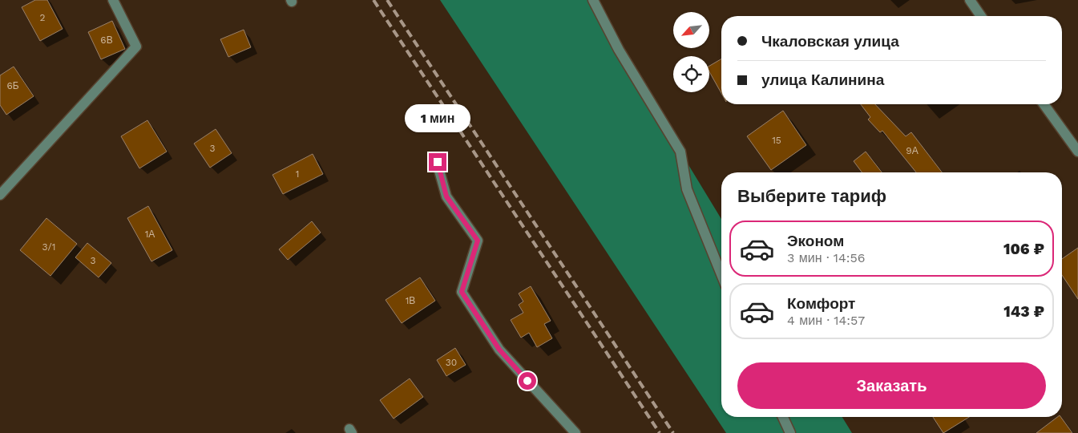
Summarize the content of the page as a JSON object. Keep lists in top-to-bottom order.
{
  "house_numbers": [
    "2",
    "6В",
    "6Б",
    "15",
    "3",
    "9А",
    "1",
    "1А",
    "3/1",
    "3",
    "1В",
    "30"
  ],
  "north": "bottom left",
  "page": {
    "banner": ["Чкаловская улица", "улица Калинина"],
    "bubble": "1 мин",
    "heading": "Выберите тариф",
    "list": [
      {
        "name": "Эконом",
        "note": "3 мин · 14:56",
        "value": "106 ₽"
      },
      {
        "name": "Комфорт",
        "note": "4 мин · 14:57",
        "value": "143 ₽"
      }
    ],
    "buttons": "Заказать"
  }
}
